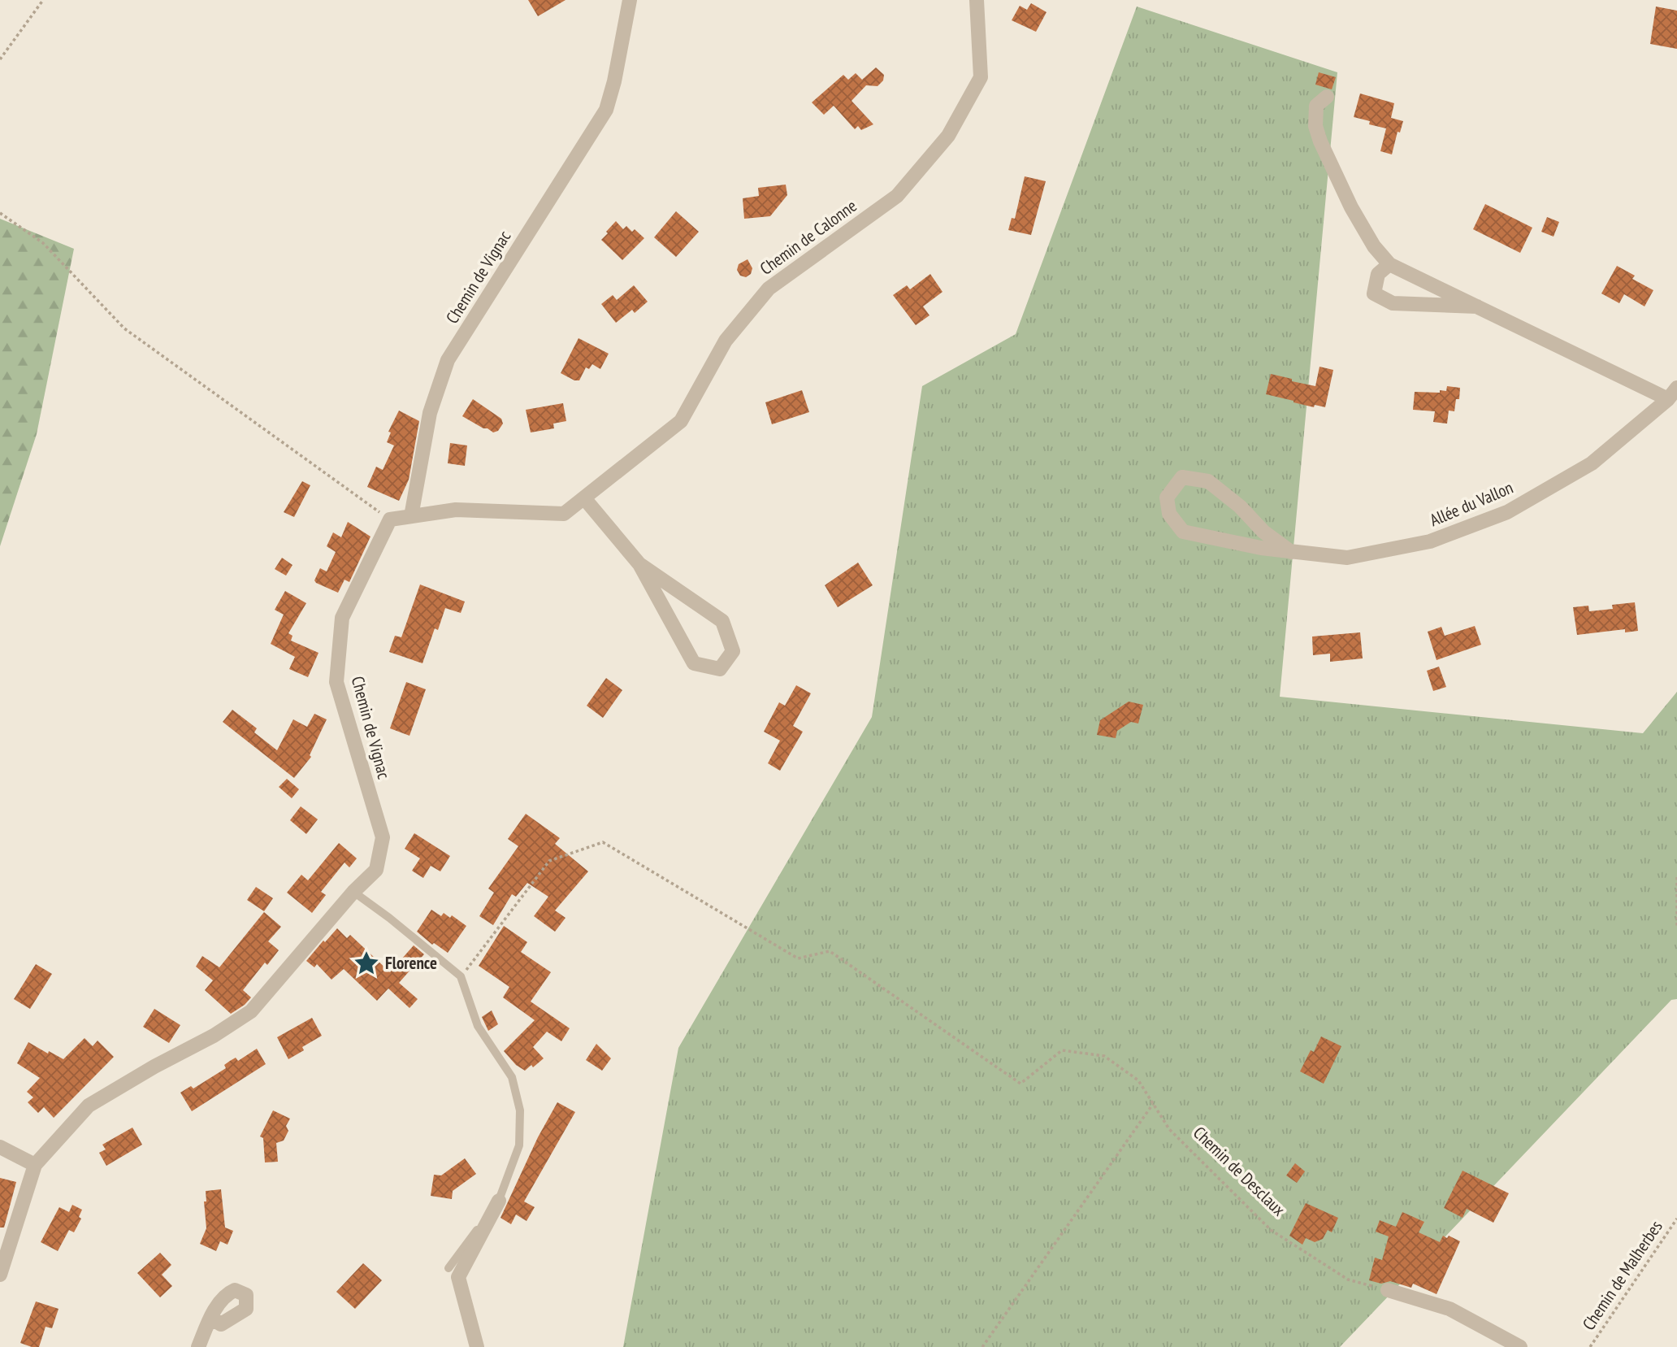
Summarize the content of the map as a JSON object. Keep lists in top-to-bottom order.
{
  "streets": {
    "street": ["Chemin de Calonne", "Chemin de Vignac", "Allée du Vallon"],
    "path": ["Chemin de Desclaux", "Chemin de Malherbes"]
  },
  "crossings": [
    ["Chemin de Calonne", "Chemin de Vignac"]
  ],
  "places": {
    "place": ["Florence"]
  }
}
